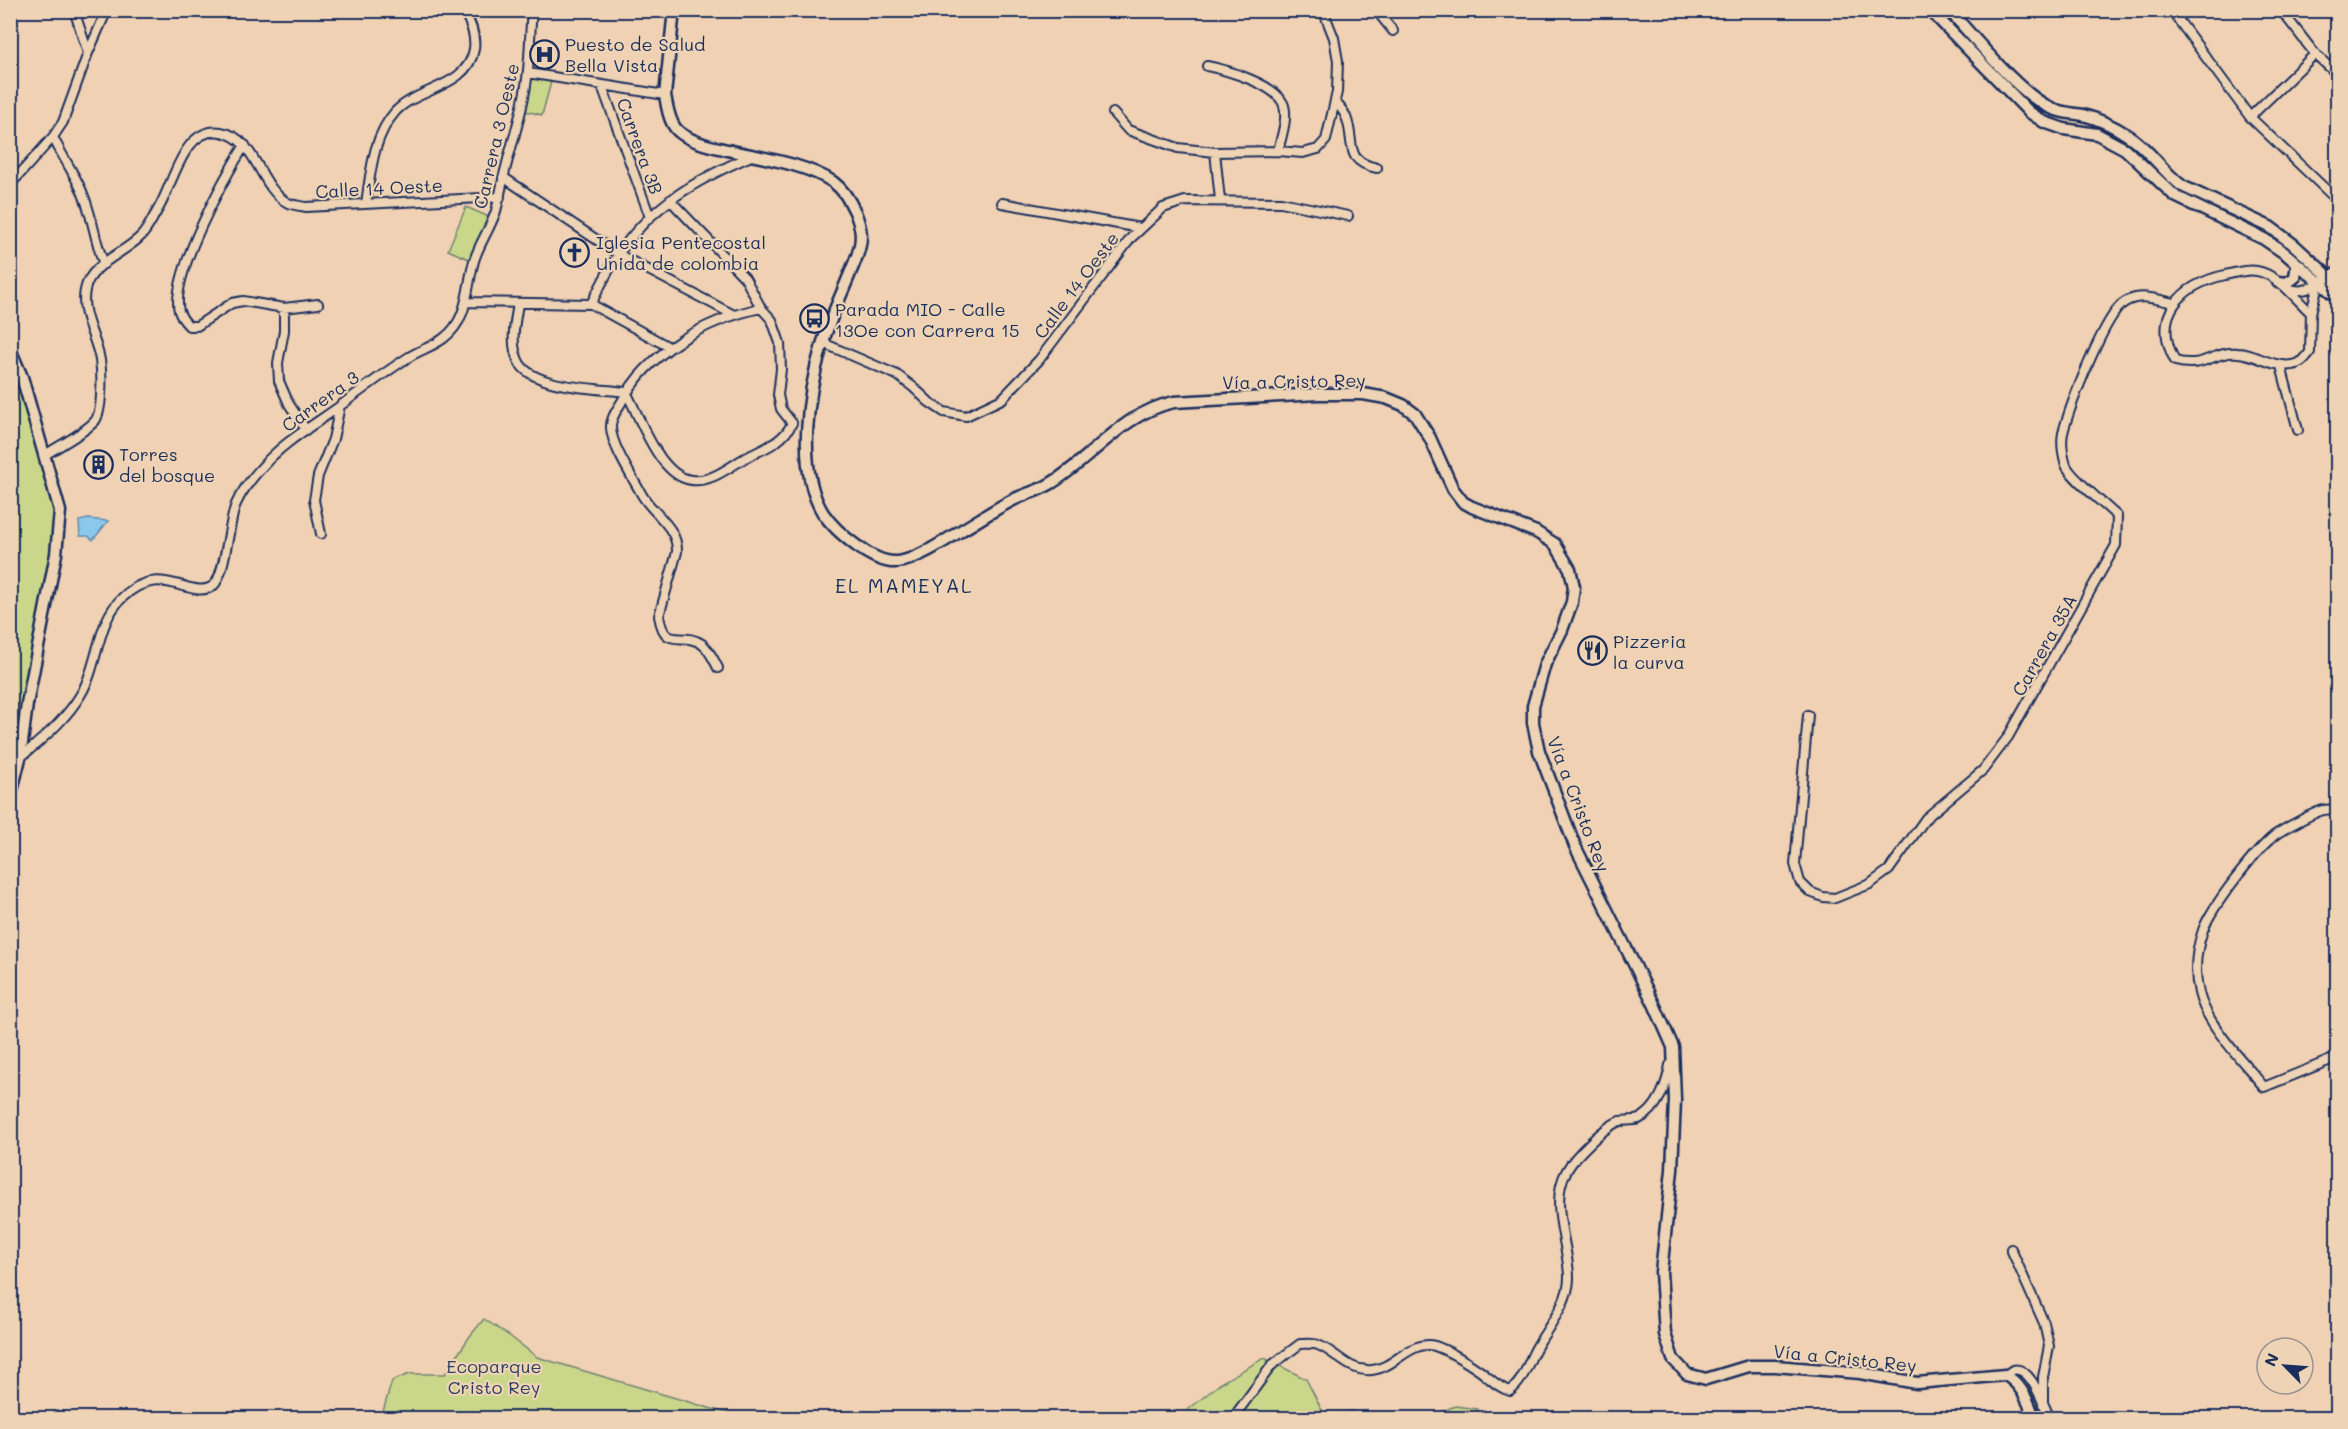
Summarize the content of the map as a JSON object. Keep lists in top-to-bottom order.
{
  "streets": {
    "street": [
      "Carrera 3 Oeste",
      "Carrera 3B",
      "Calle 14 Oeste",
      "Vía a Cristo Rey",
      "Carrera 3",
      "Carrera 35A"
    ]
  },
  "crossings": [
    ["Carrera 3 Oeste", "Calle 14 Oeste"],
    ["Carrera 3 Oeste", "Carrera 3"],
    ["Calle 14 Oeste", "Vía a Cristo Rey"]
  ],
  "districts": ["EL MAMEYAL"],
  "parks": ["Ecoparque Cristo Rey"],
  "places": {
    "hospital": ["Puesto de Salud Bella Vista"],
    "church": ["Iglesia Pentecostal Unida de colombia"],
    "bus stop": ["Parada MIO - Calle 13Oe con Carrera 15"],
    "building": ["Torres del bosque"],
    "restaurant": ["Pizzeria la curva"]
  },
  "north": "top left"
}
